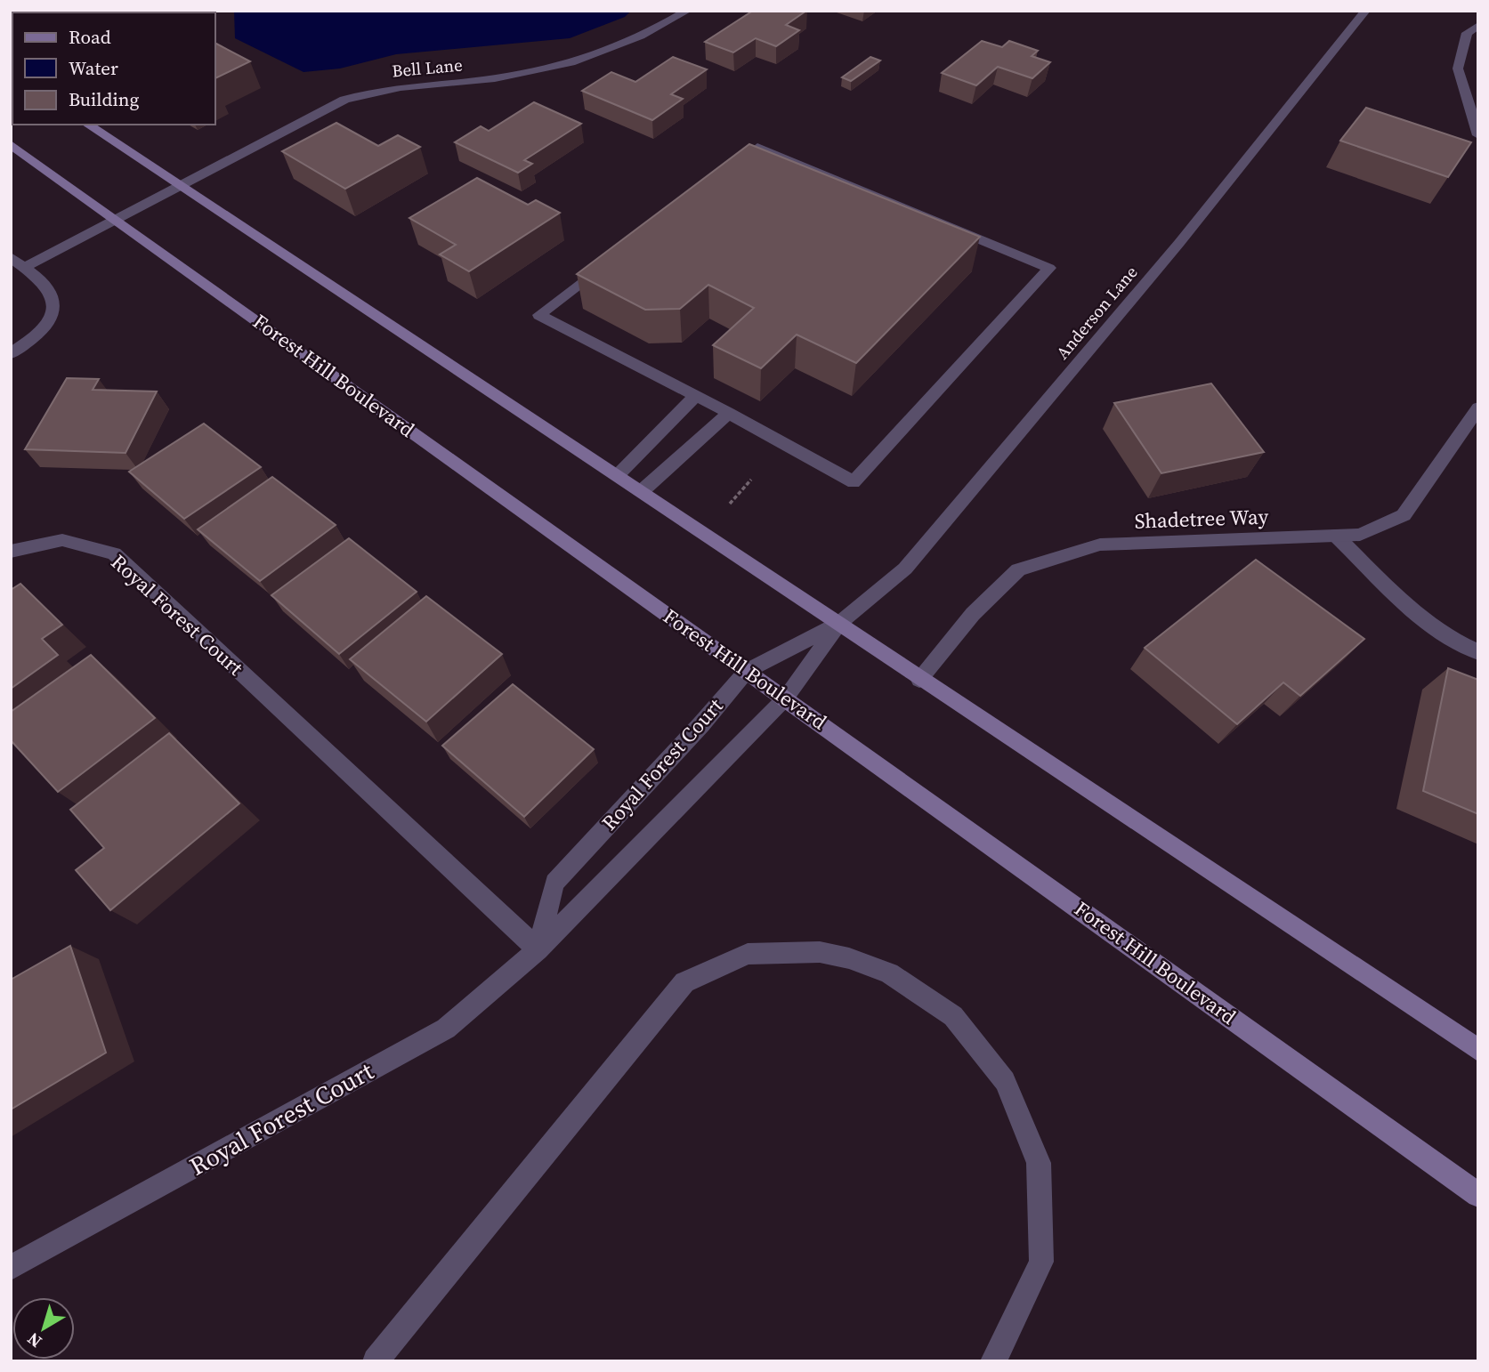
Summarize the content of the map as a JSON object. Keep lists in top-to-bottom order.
{
  "streets": {
    "main road": ["Forest Hill Boulevard"],
    "street": [
      "Bell Lane",
      "Anderson Lane",
      "Shadetree Way",
      "Royal Forest Court"
    ]
  },
  "crossings": [
    ["Bell Lane", "Forest Hill Boulevard"],
    ["Anderson Lane", "Royal Forest Court"],
    ["Forest Hill Boulevard", "Royal Forest Court"]
  ],
  "legend": ["Road", "Water", "Building"],
  "north": "bottom left"
}
